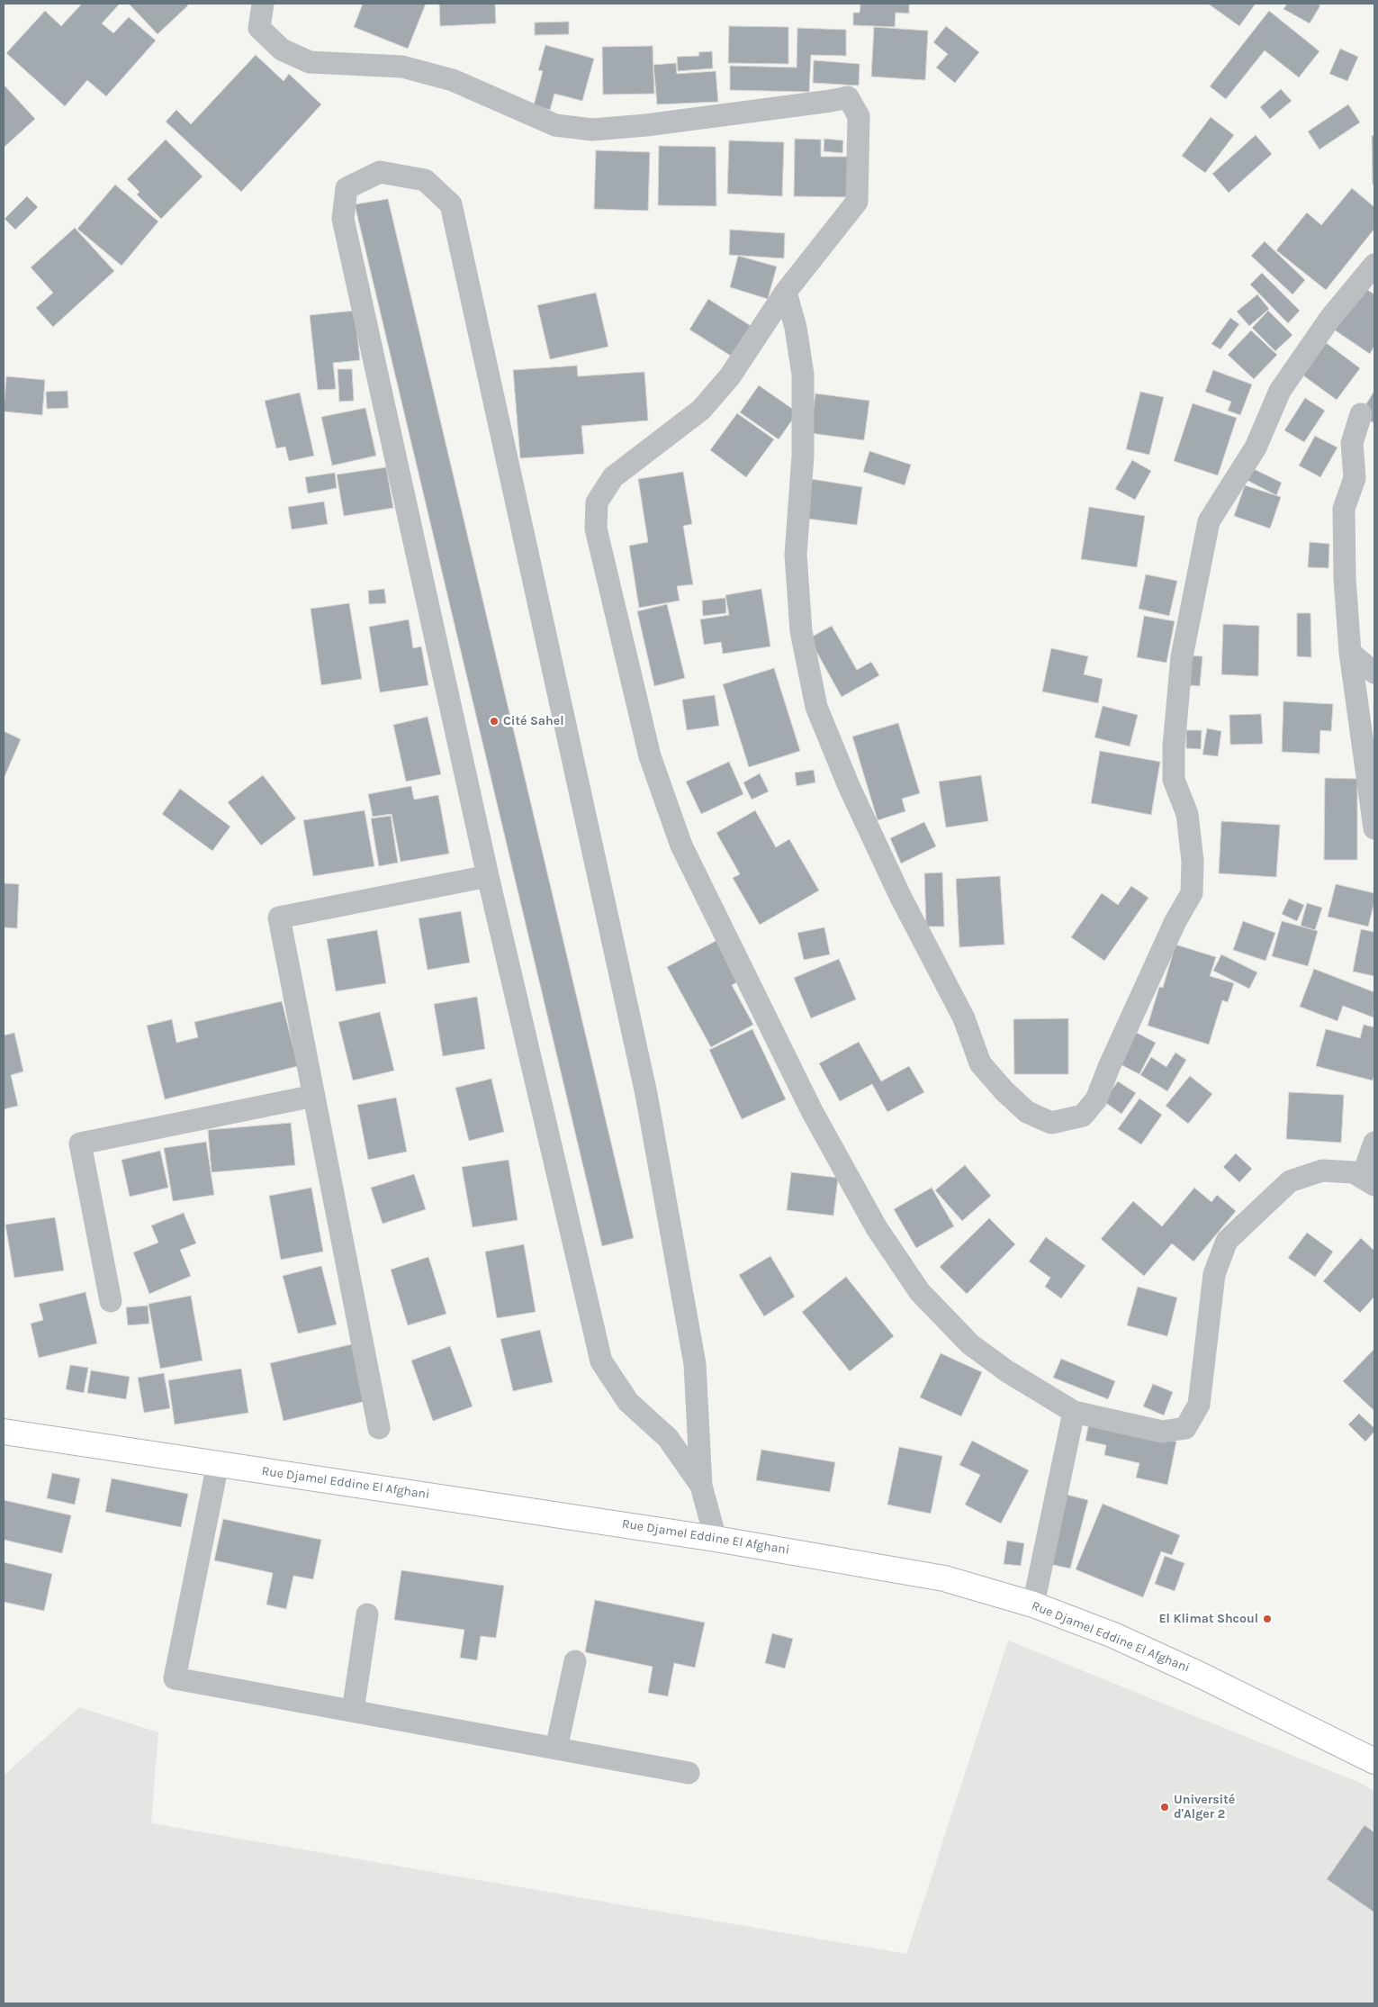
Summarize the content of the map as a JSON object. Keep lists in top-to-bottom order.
{
  "streets": {
    "main road": ["Rue Djamel Eddine El Afghani"]
  },
  "places": ["Cité Sahel", "El Klimat Shcoul", "Université d'Alger 2"]
}
